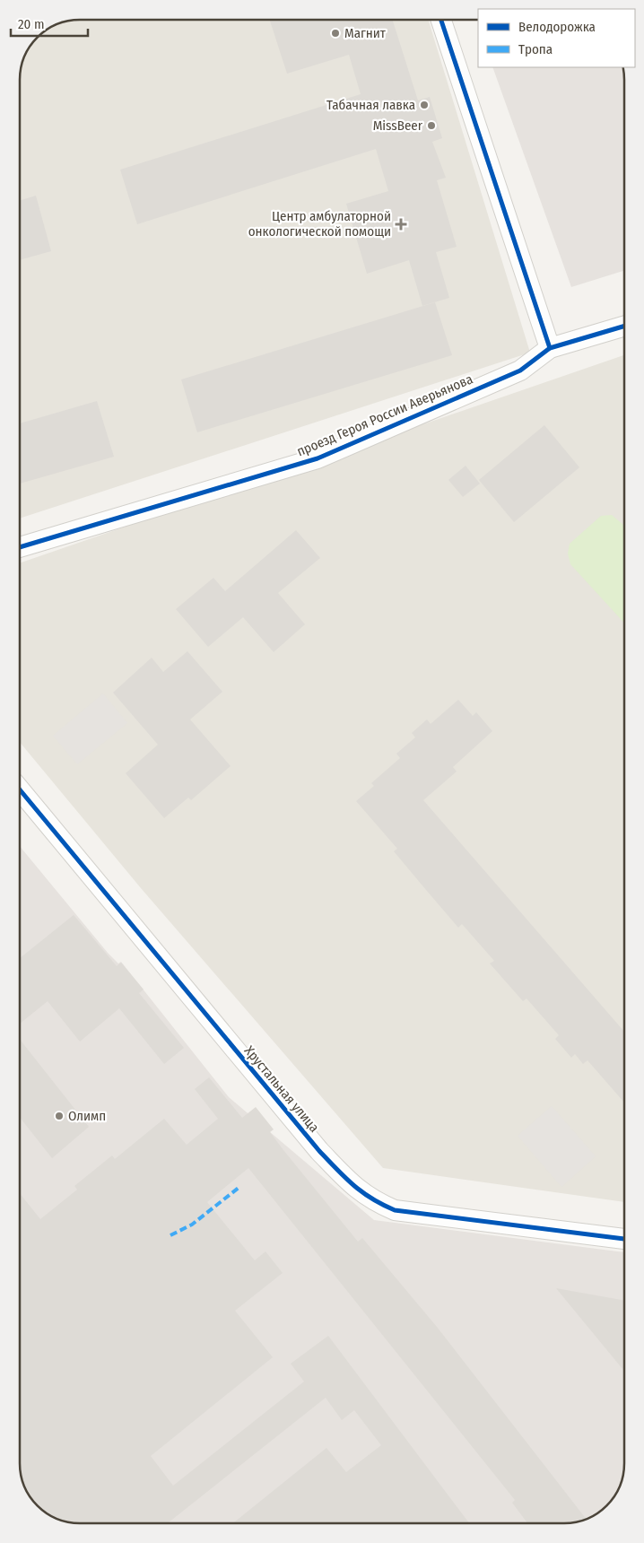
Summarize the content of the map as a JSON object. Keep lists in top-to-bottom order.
{
  "streets": {
    "street": ["проезд Героя России Аверьянова", "Хрустальная улица"]
  },
  "places": {
    "other": [
      "Магнит",
      "Табачная лавка",
      "MissBeer",
      "Олимп"
    ],
    "health": ["Центр амбулаторной онкологической помощи"]
  },
  "legend": ["Велодорожка", "Тропа"],
  "scale_bar": "20 m"
}
